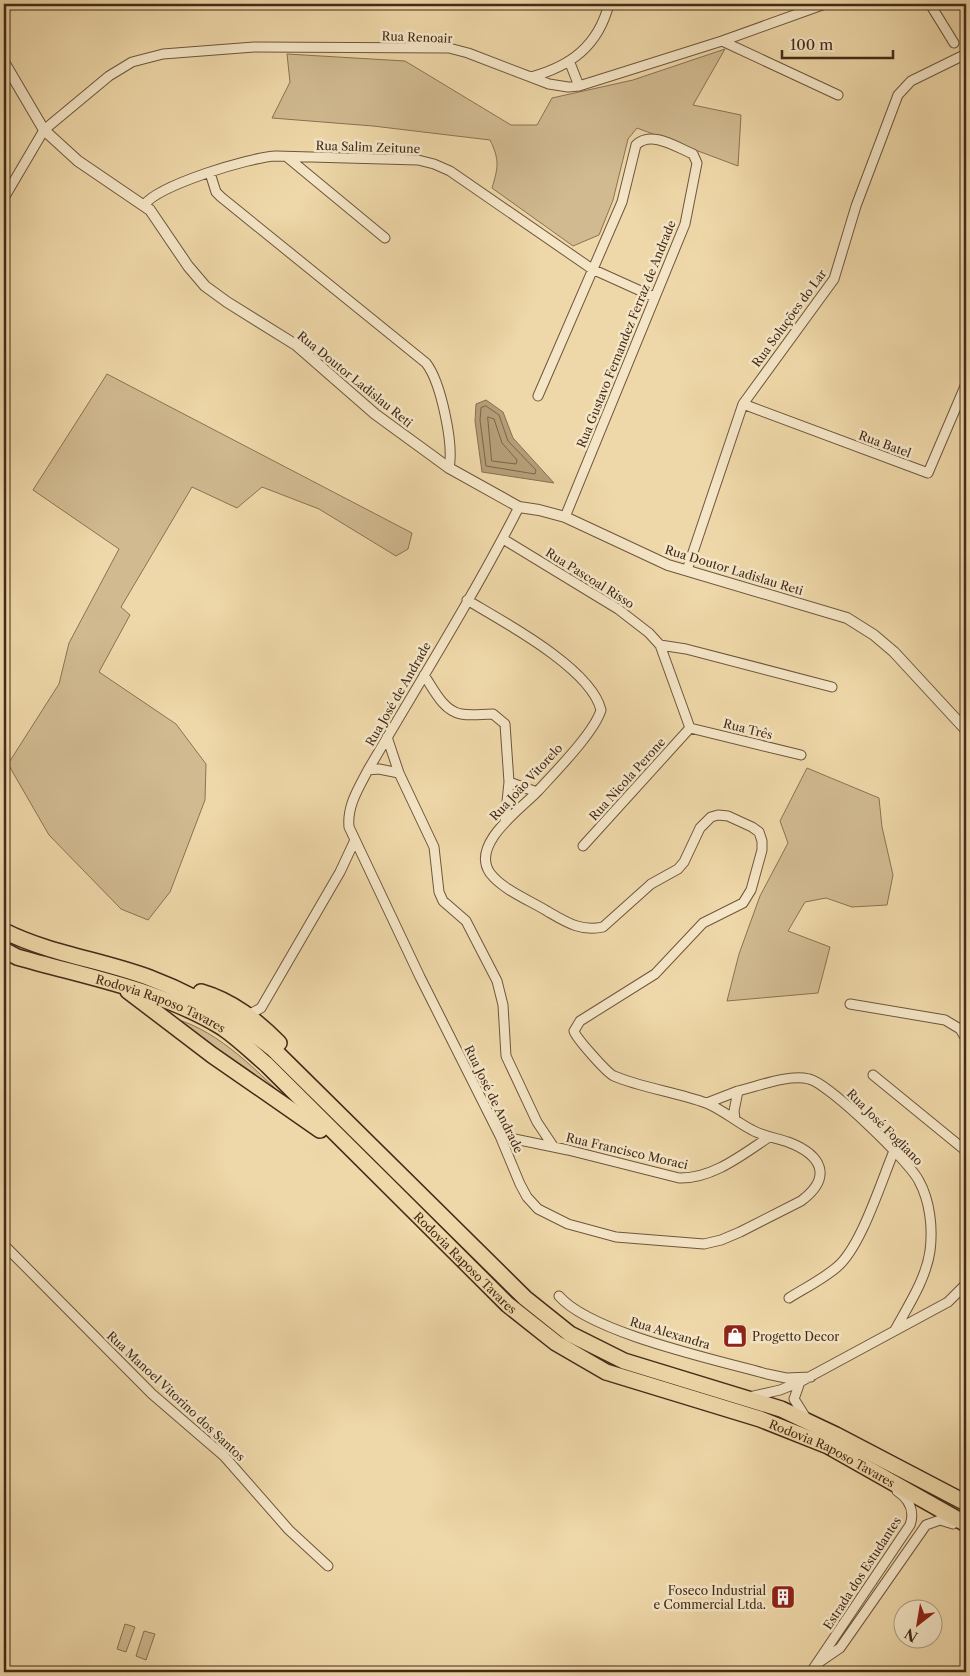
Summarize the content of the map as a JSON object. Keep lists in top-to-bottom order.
{
  "streets": {
    "highway": ["Rodovia Raposo Tavares"],
    "street": [
      "Rua Renoair",
      "Rua Salim Zeitune",
      "Rua Soluções do Lar",
      "Rua Gustavo Fernandez Ferraz de Andrade",
      "Rua Doutor Ladislau Reti",
      "Rua Batel",
      "Rua Pascoal Risso",
      "Rua José de Andrade",
      "Rua Três",
      "Rua Nicola Perone",
      "Rua João Vitorelo",
      "Rua José Fogliano",
      "Rua Francisco Moraci",
      "Rua Alexandra",
      "Rua Manoel Vitorino dos Santos",
      "Estrada dos Estudantes"
    ]
  },
  "crossings": [
    ["Rua Renoair", "Rua Doutor Ladislau Reti"],
    ["Rua Salim Zeitune", "Rua Gustavo Fernandez Ferraz de Andrade"],
    ["Rua Salim Zeitune", "Rua Doutor Ladislau Reti"],
    ["Rua Soluções do Lar", "Rua Doutor Ladislau Reti"],
    ["Rua Soluções do Lar", "Rua Batel"],
    ["Rua Gustavo Fernandez Ferraz de Andrade", "Rua Doutor Ladislau Reti"],
    ["Rua Doutor Ladislau Reti", "Rua José de Andrade"],
    ["Rua Pascoal Risso", "Rua José de Andrade"],
    ["Rua Pascoal Risso", "Rua Três"],
    ["Rua Pascoal Risso", "Rua Nicola Perone"],
    ["Rua José de Andrade", "Rua João Vitorelo"],
    ["Rua José de Andrade", "Rua José Fogliano"],
    ["Rua José de Andrade", "Rua Francisco Moraci"],
    ["Rua Três", "Rua Nicola Perone"],
    ["Rodovia Raposo Tavares", "Estrada dos Estudantes"]
  ],
  "places": {
    "shop": ["Progetto Decor"],
    "building": ["Foseco Industrial e Commercial Ltda."]
  },
  "scale_bar": "100 m",
  "north": "bottom left"
}
